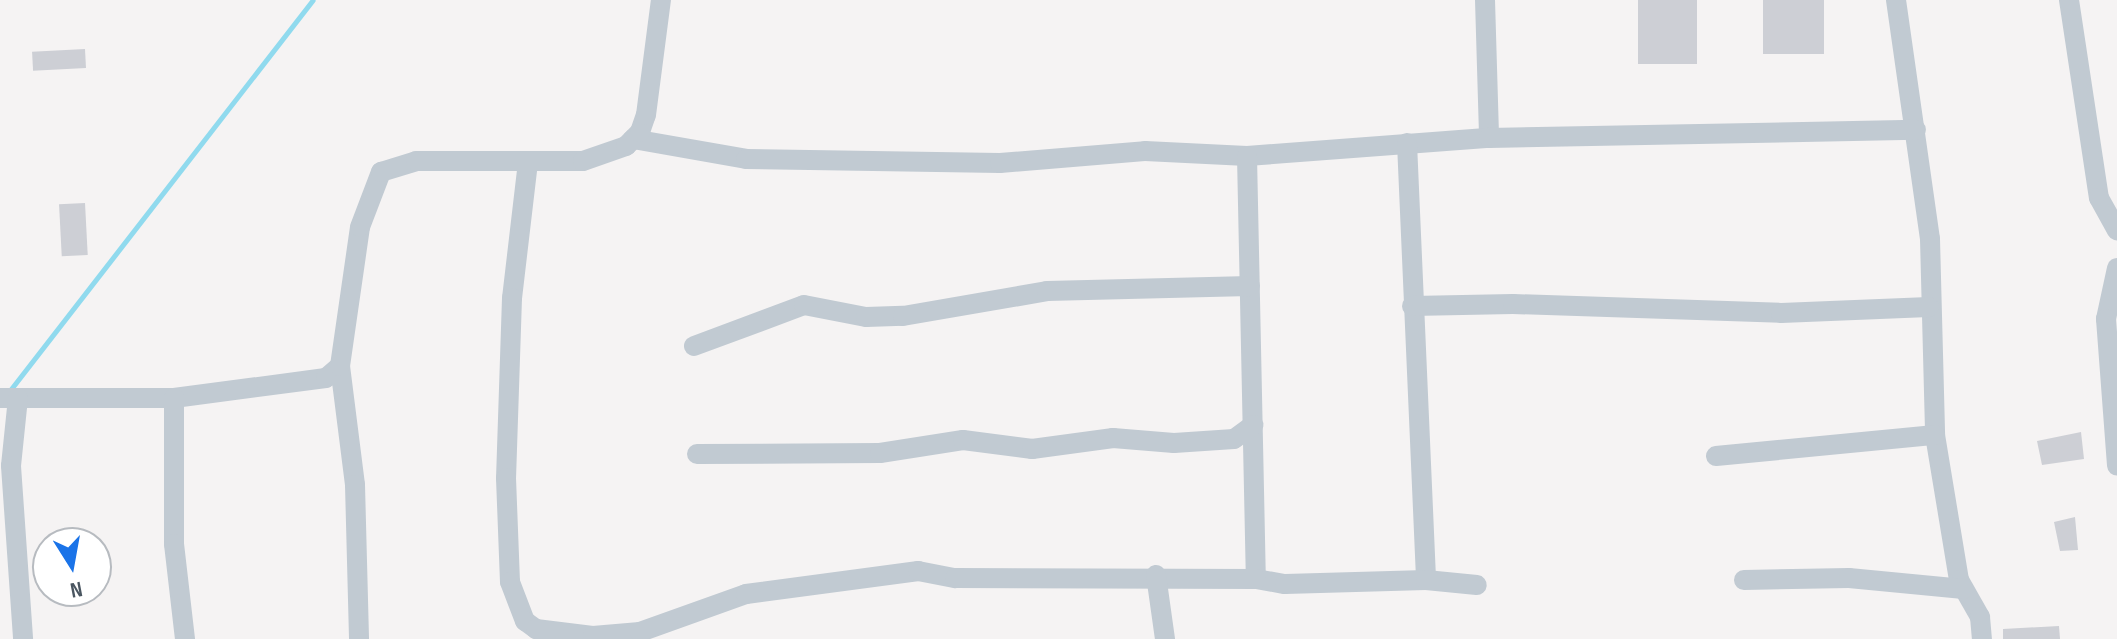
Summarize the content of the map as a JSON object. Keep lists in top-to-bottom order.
{
  "north": "bottom"
}
